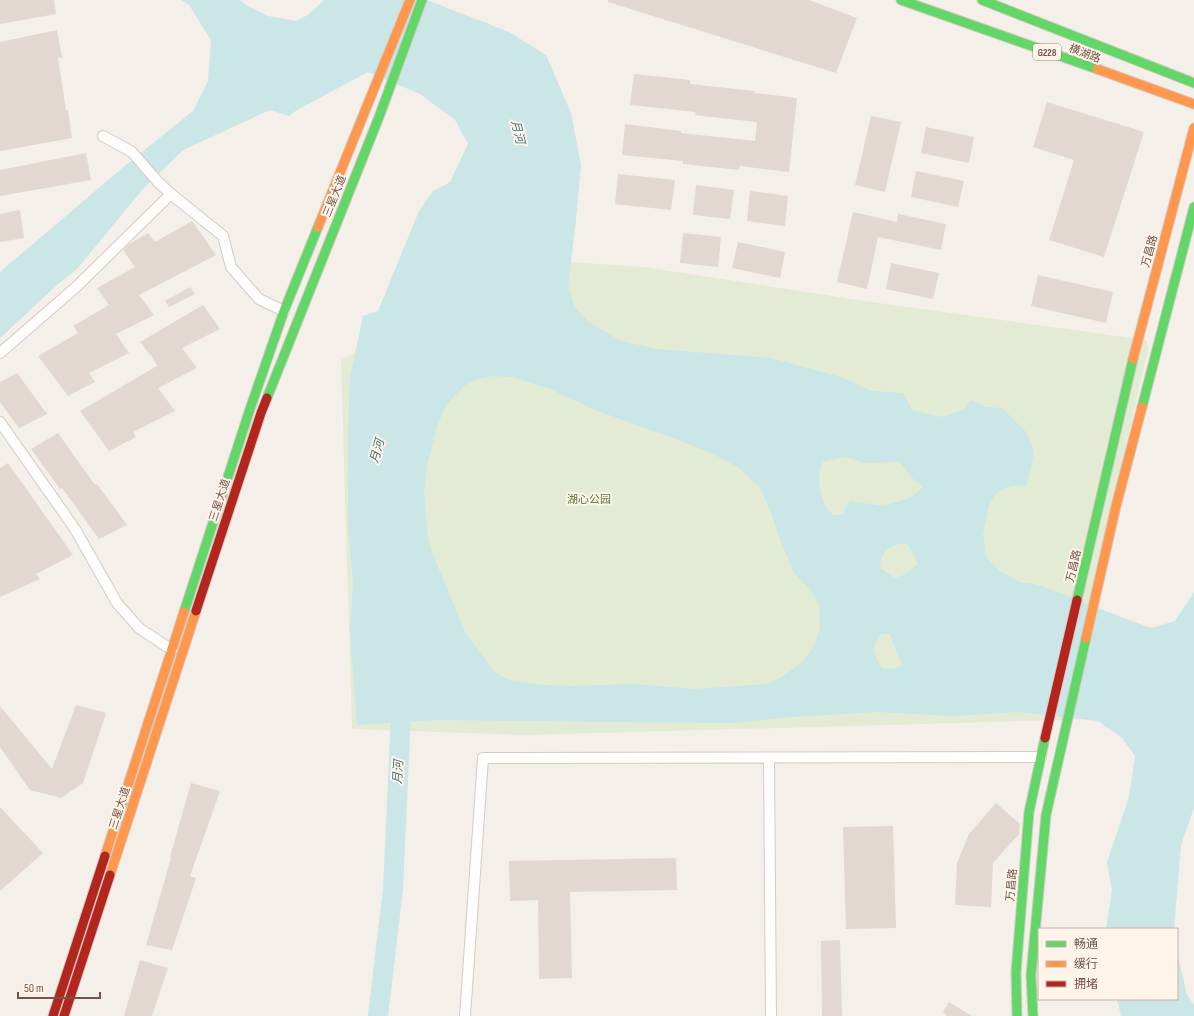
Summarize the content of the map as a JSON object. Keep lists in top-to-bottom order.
{
  "streets": {
    "main road": [
      "G228",
      "横湖路",
      "三星大道",
      "万昌路"
    ]
  },
  "water": ["月河"],
  "parks": ["湖心公园"],
  "legend": ["畅通", "缓行", "拥堵"],
  "scale_bar": "50 m"
}
